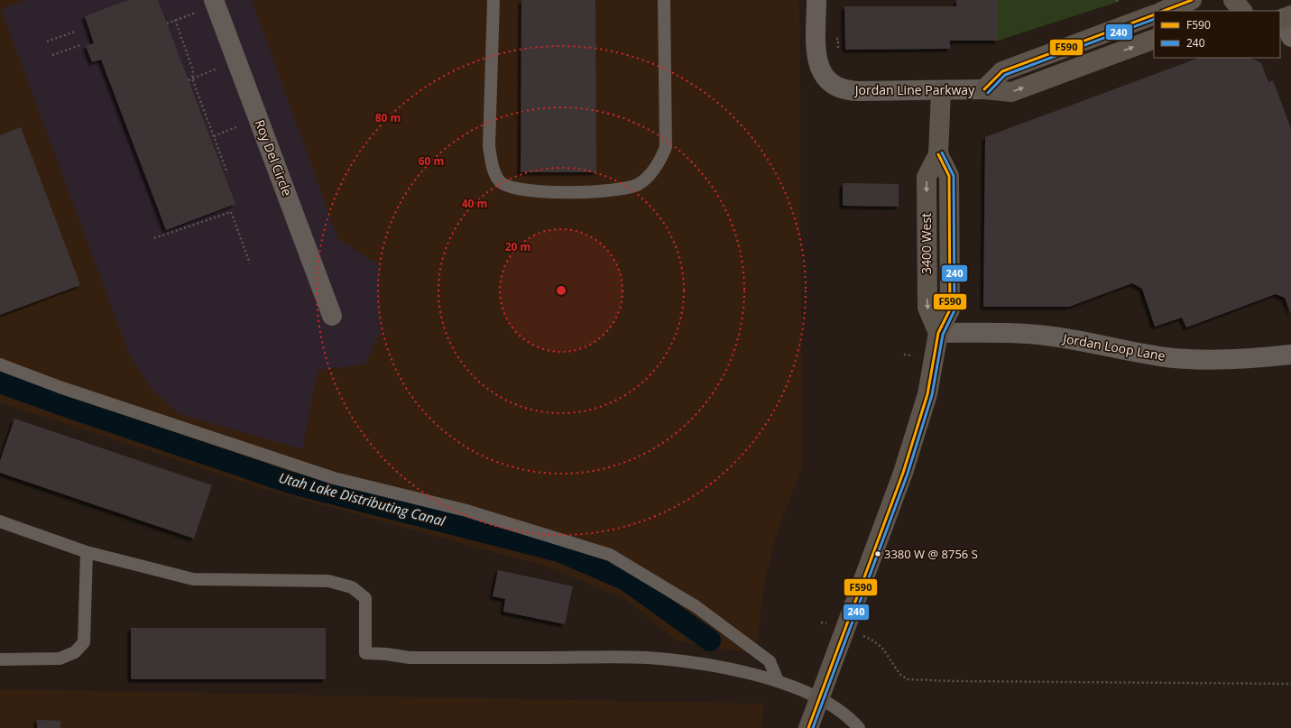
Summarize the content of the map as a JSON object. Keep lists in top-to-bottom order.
{
  "streets": {
    "street": [
      "Jordan Line Parkway",
      "Roy Del Circle",
      "3400 West",
      "Jordan Loop Lane"
    ]
  },
  "crossings": [
    ["Jordan Line Parkway", "3400 West"],
    ["3400 West", "Jordan Loop Lane"]
  ],
  "water": ["Utah Lake Distributing Canal"],
  "places": ["3380 W @ 8756 S"],
  "lines": ["transit line F590", "transit line 240"],
  "legend": ["F590", "240"],
  "rings": [
    "80 m",
    "60 m",
    "40 m",
    "20 m"
  ]
}
